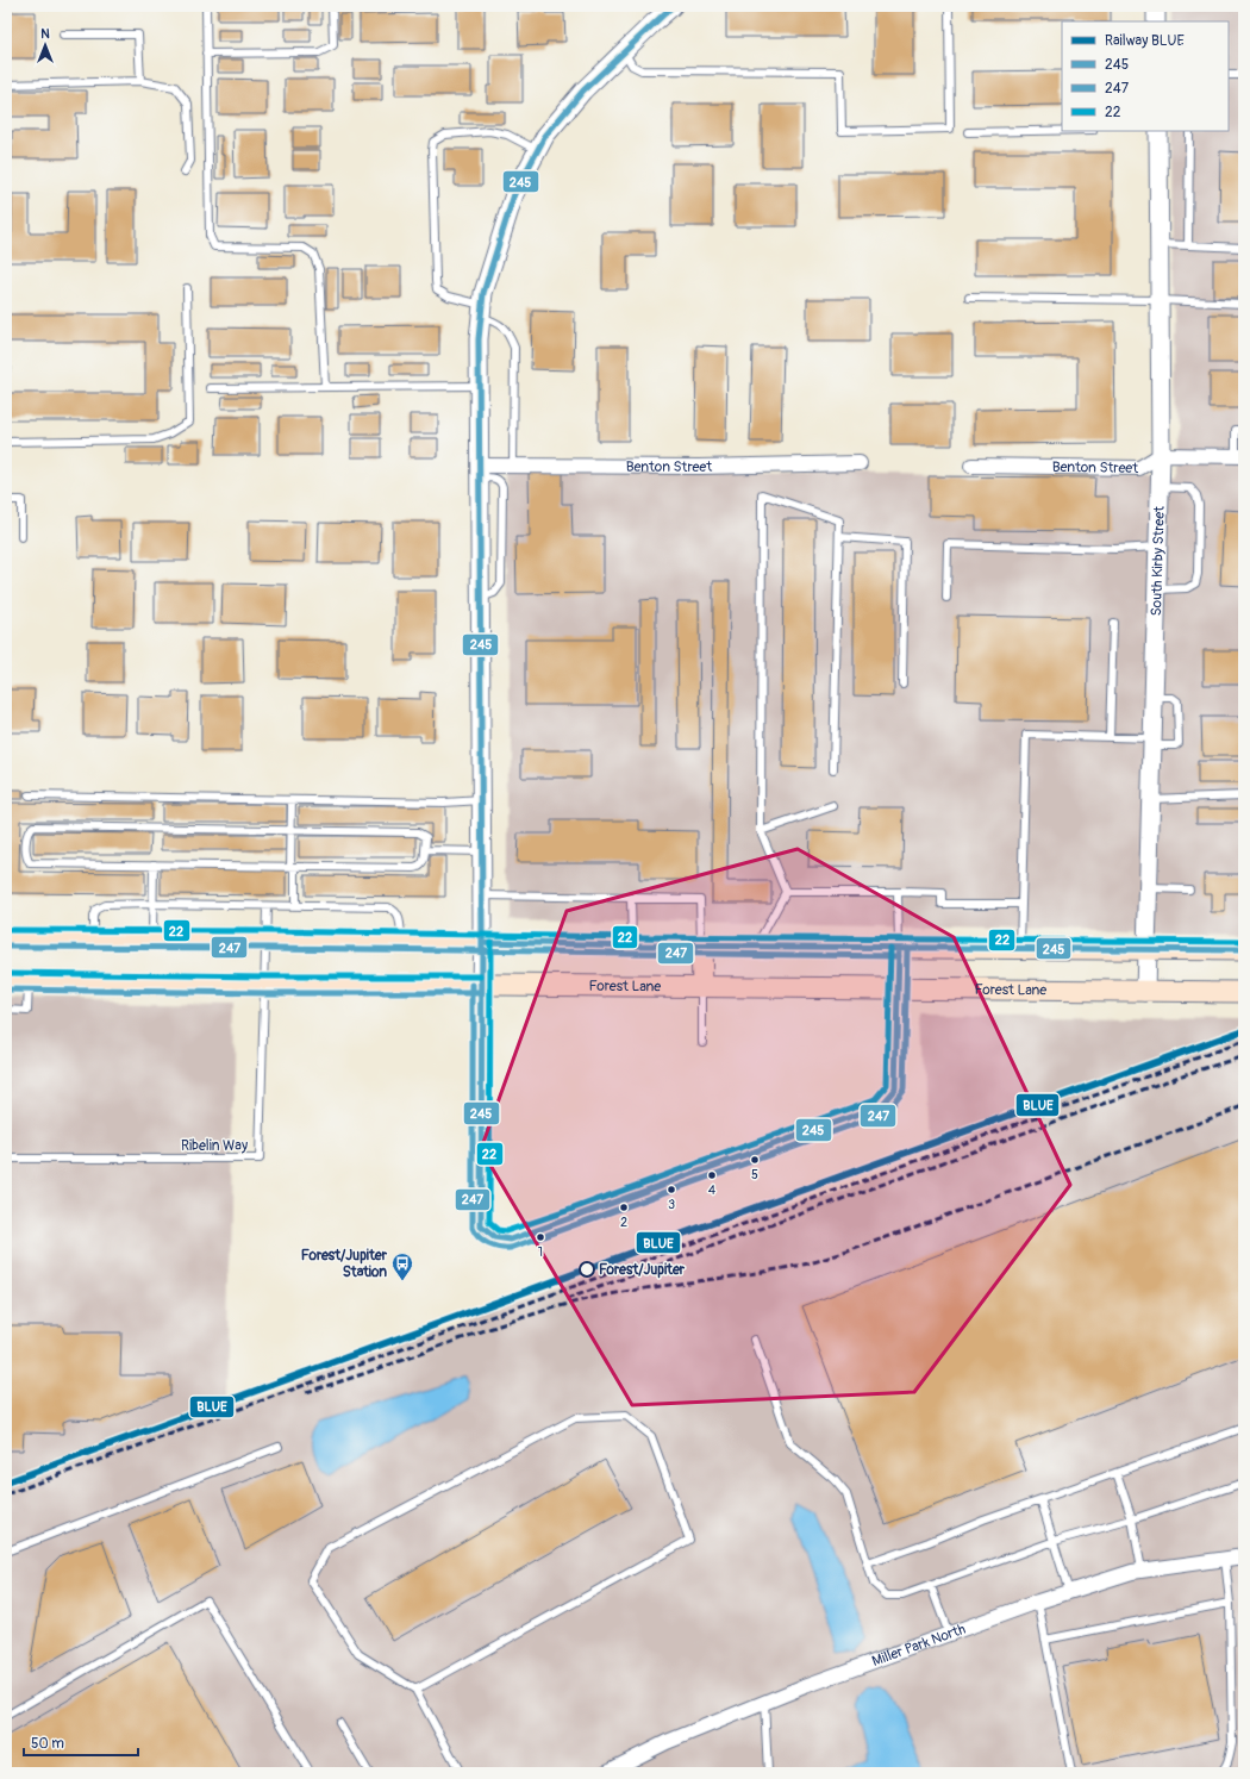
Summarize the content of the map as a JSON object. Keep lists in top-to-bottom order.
{
  "streets": {
    "main road": ["Forest Lane"],
    "street": ["Benton Street", "South Kirby Street", "Miller Park North"],
    "lane": ["Ribelin Way"]
  },
  "crossings": [
    ["Benton Street", "South Kirby Street"],
    ["South Kirby Street", "Forest Lane"],
    ["Forest Lane", "Ribelin Way"]
  ],
  "places": {
    "other": [
      "5",
      "4",
      "3",
      "2",
      "1",
      "Forest/Jupiter"
    ],
    "bus stop": ["Forest/Jupiter Station"]
  },
  "lines": [
    "transit line 245",
    "transit line 22",
    "transit line 247",
    "rail line BLUE"
  ],
  "legend": [
    "Railway BLUE",
    "245",
    "247",
    "22"
  ],
  "scale_bar": "50 m",
  "north": "top"
}
